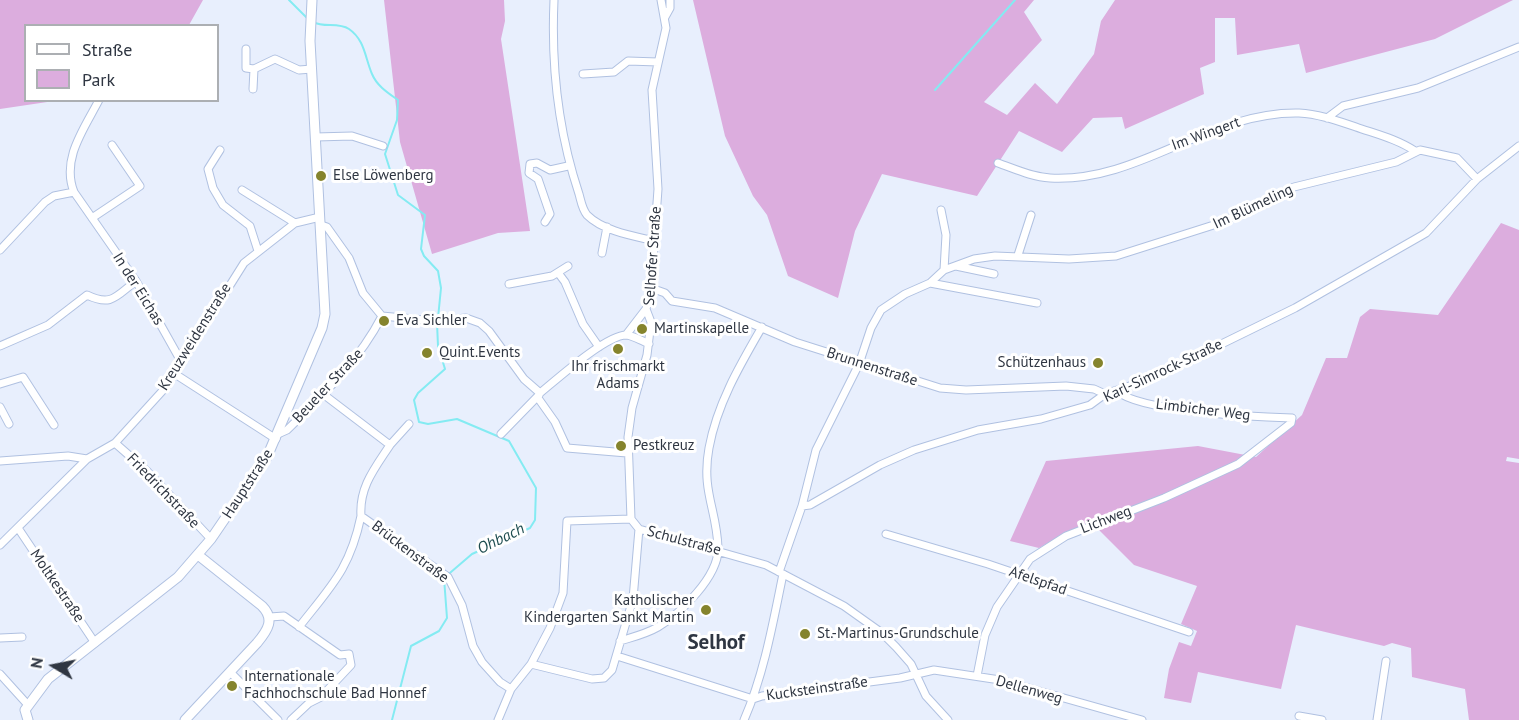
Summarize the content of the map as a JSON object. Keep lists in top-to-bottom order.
{
  "streets": {
    "main road": ["Hauptstraße"],
    "street": [
      "Im Wingert",
      "Im Blümeling",
      "Selhofer Straße",
      "In der Eichas",
      "Kreuzweidenstraße",
      "Brunnenstraße",
      "Karl-Simrock-Straße",
      "Beueler Straße",
      "Limbicher Weg",
      "Friedrichstraße",
      "Lichweg",
      "Schulstraße",
      "Brückenstraße",
      "Afelspfad",
      "Moltkestraße",
      "Kucksteinstraße",
      "Dellenweg"
    ]
  },
  "crossings": [
    ["Im Wingert", "Im Blümeling"],
    ["Selhofer Straße", "Brunnenstraße"],
    ["Selhofer Straße", "Schulstraße"],
    ["In der Eichas", "Kreuzweidenstraße"],
    ["Kreuzweidenstraße", "Hauptstraße"],
    ["Kreuzweidenstraße", "Friedrichstraße"],
    ["Kreuzweidenstraße", "Moltkestraße"],
    ["Brunnenstraße", "Karl-Simrock-Straße"],
    ["Karl-Simrock-Straße", "Limbicher Weg"],
    ["Beueler Straße", "Hauptstraße"],
    ["Limbicher Weg", "Lichweg"],
    ["Hauptstraße", "Friedrichstraße"],
    ["Hauptstraße", "Moltkestraße"],
    ["Lichweg", "Afelspfad"],
    ["Lichweg", "Dellenweg"],
    ["Schulstraße", "Kucksteinstraße"],
    ["Schulstraße", "Dellenweg"],
    ["Kucksteinstraße", "Dellenweg"]
  ],
  "districts": ["Selhof"],
  "water": ["Ohbach"],
  "places": [
    "Else Löwenberg",
    "Eva Sichler",
    "Martinskapelle",
    "Ihr frischmarkt Adams",
    "Quint.Events",
    "Schützenhaus",
    "Pestkreuz",
    "Katholischer Kindergarten Sankt Martin",
    "St.-Martinus-Grundschule",
    "Internationale Fachhochschule Bad Honnef"
  ],
  "legend": ["Straße", "Park"],
  "north": "left"
}
